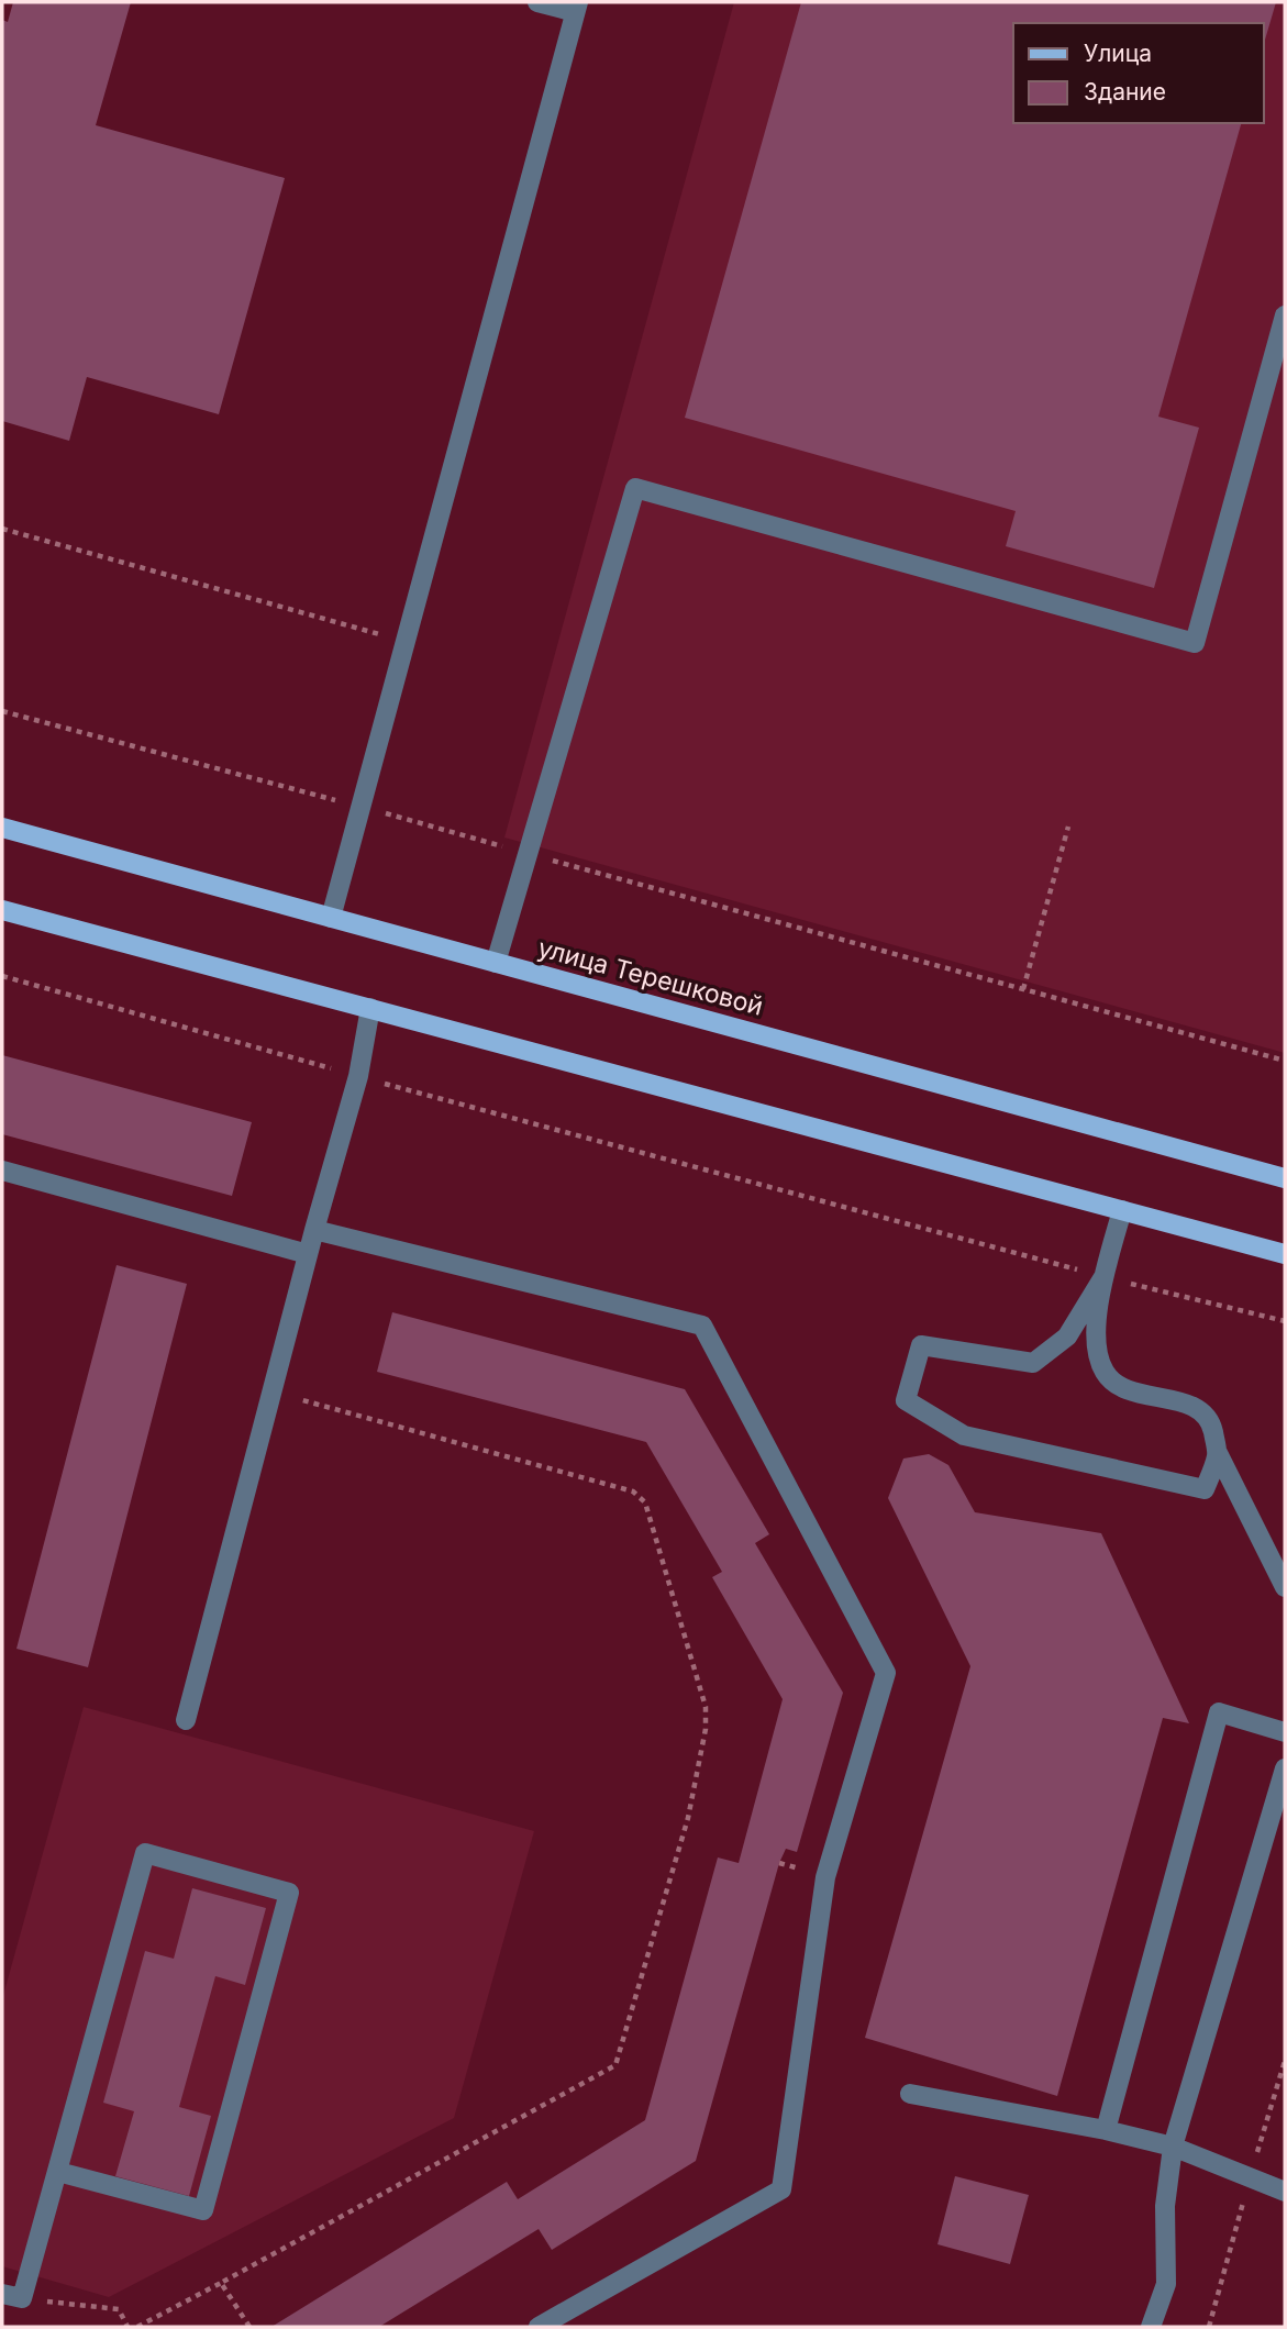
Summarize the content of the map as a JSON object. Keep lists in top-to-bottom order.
{
  "streets": {
    "main road": ["улица Терешковой"]
  },
  "legend": ["Улица", "Здание"]
}
